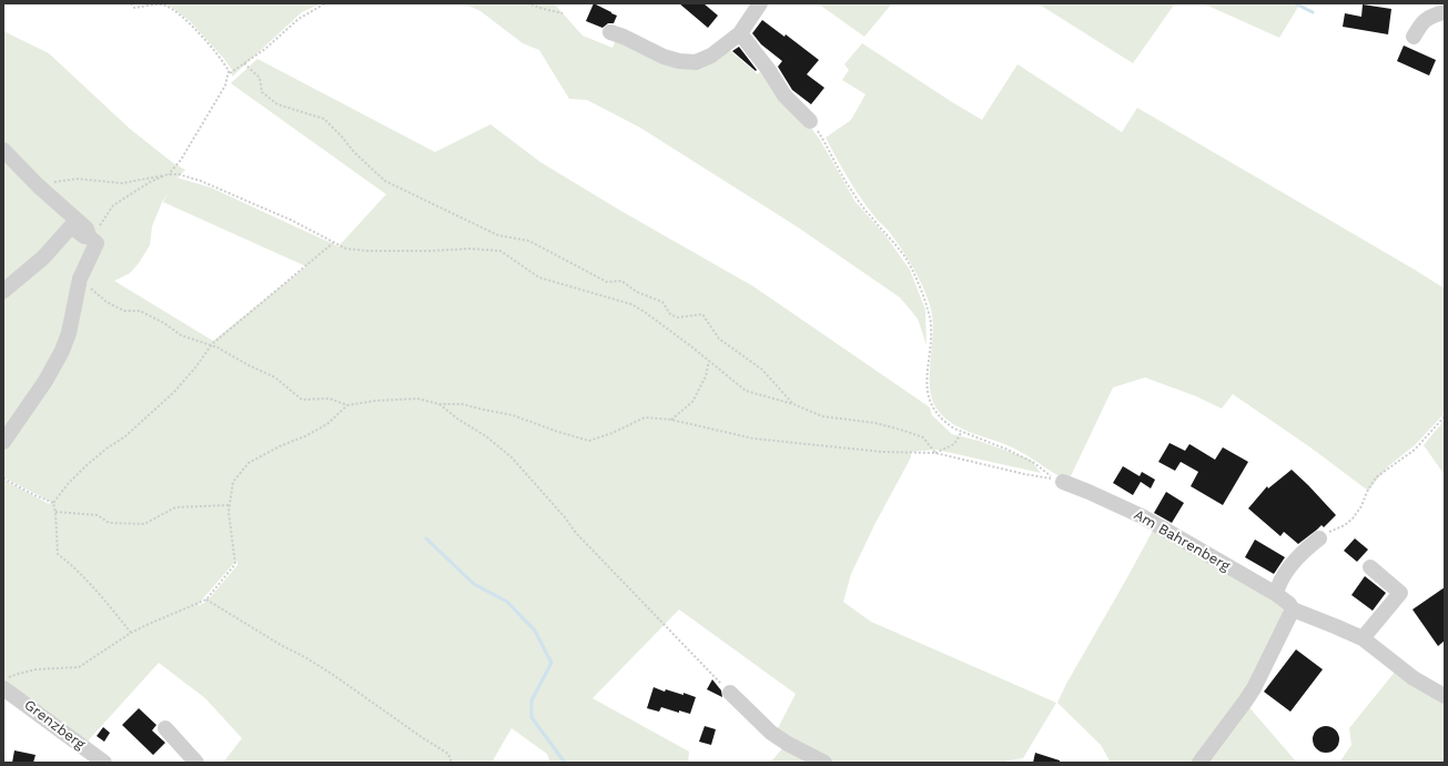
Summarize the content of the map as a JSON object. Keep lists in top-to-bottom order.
{
  "streets": {
    "street": ["Am Bahrenberg", "Grenzberg"]
  }
}
